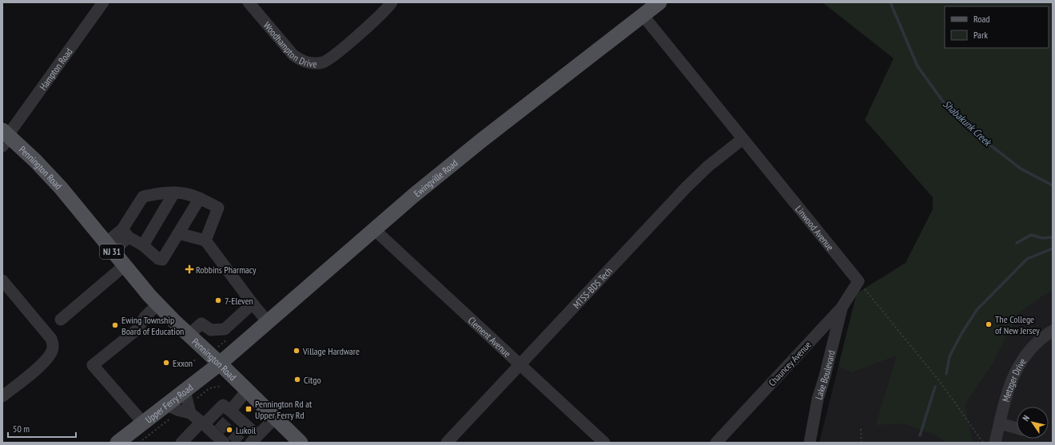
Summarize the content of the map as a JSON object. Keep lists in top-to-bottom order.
{
  "streets": {
    "main road": [
      "Pennington Road",
      "Ewingville Road",
      "NJ 31",
      "Upper Ferry Road"
    ],
    "street": [
      "Woodhampton Drive",
      "Hampton Road",
      "Linwood Avenue",
      "MTSS-BDS Tech",
      "Clement Avenue",
      "Chauncey Avenue",
      "Lake Boulevard",
      "Metzger Drive"
    ]
  },
  "crossings": [
    ["Hampton Road", "Pennington Road"],
    ["Pennington Road", "Ewingville Road"],
    ["Pennington Road", "Upper Ferry Road"],
    ["Ewingville Road", "Linwood Avenue"],
    ["Ewingville Road", "Clement Avenue"],
    ["Ewingville Road", "Upper Ferry Road"],
    ["Linwood Avenue", "MTSS-BDS Tech"],
    ["Linwood Avenue", "Chauncey Avenue"],
    ["MTSS-BDS Tech", "Clement Avenue"],
    ["Chauncey Avenue", "Lake Boulevard"]
  ],
  "water": ["Shabakunk Creek"],
  "places": {
    "health": ["Robbins Pharmacy"],
    "other": [
      "7-Eleven",
      "The College of New Jersey",
      "Ewing Township Board of Education",
      "Village Hardware",
      "Exxon",
      "Citgo",
      "Lukoil"
    ],
    "transit": ["Pennington Rd at Upper Ferry Rd"]
  },
  "legend": ["Road", "Park"],
  "scale_bar": "50 m",
  "north": "top left"
}
